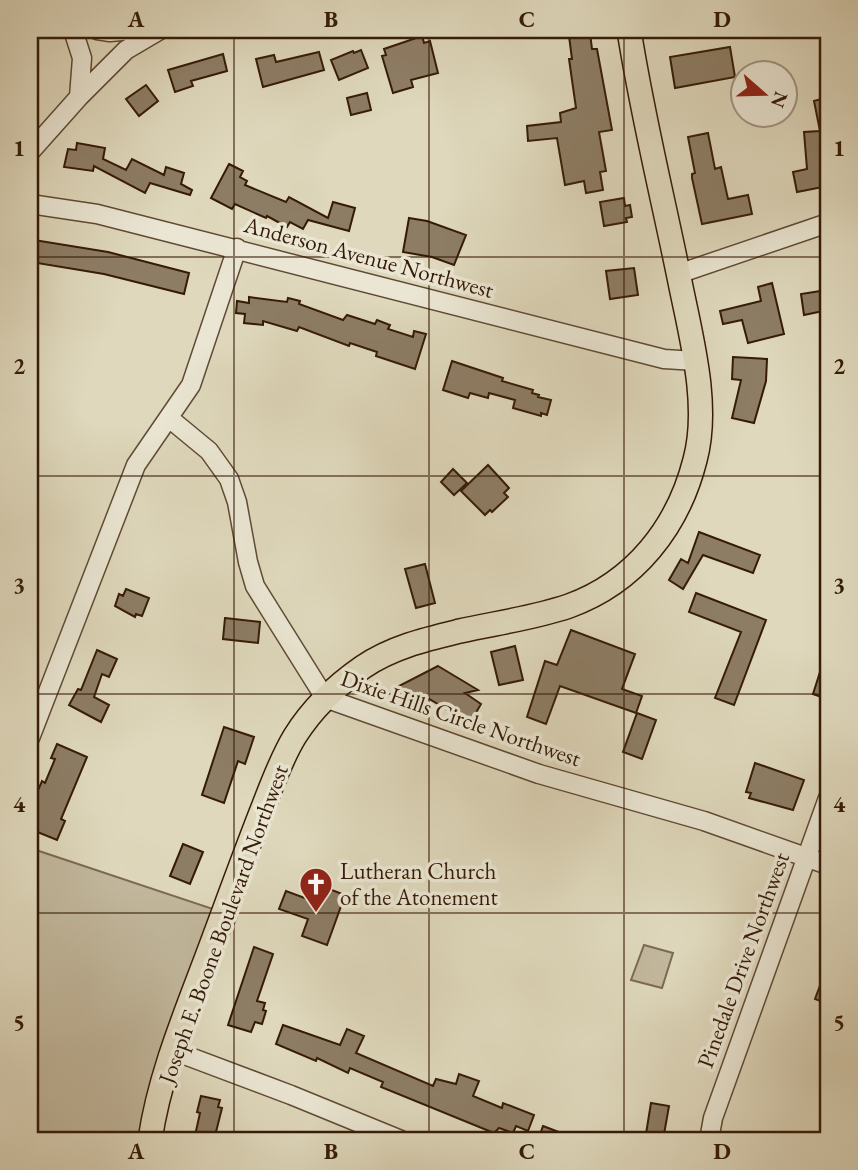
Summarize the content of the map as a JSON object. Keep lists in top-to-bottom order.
{
  "streets": {
    "main road": ["Joseph E. Boone Boulevard Northwest"],
    "street": ["Anderson Avenue Northwest", "Dixie Hills Circle Northwest", "Pinedale Drive Northwest"]
  },
  "crossings": [
    ["Anderson Avenue Northwest", "Joseph E. Boone Boulevard Northwest"],
    ["Dixie Hills Circle Northwest", "Joseph E. Boone Boulevard Northwest"],
    ["Dixie Hills Circle Northwest", "Pinedale Drive Northwest"]
  ],
  "places": {
    "church": ["Lutheran Church of the Atonement"]
  },
  "north": "right",
  "grid": {
    "columns": [
      "A",
      "B",
      "C",
      "D"
    ],
    "rows": [
      "1",
      "2",
      "3",
      "4",
      "5"
    ]
  }
}
